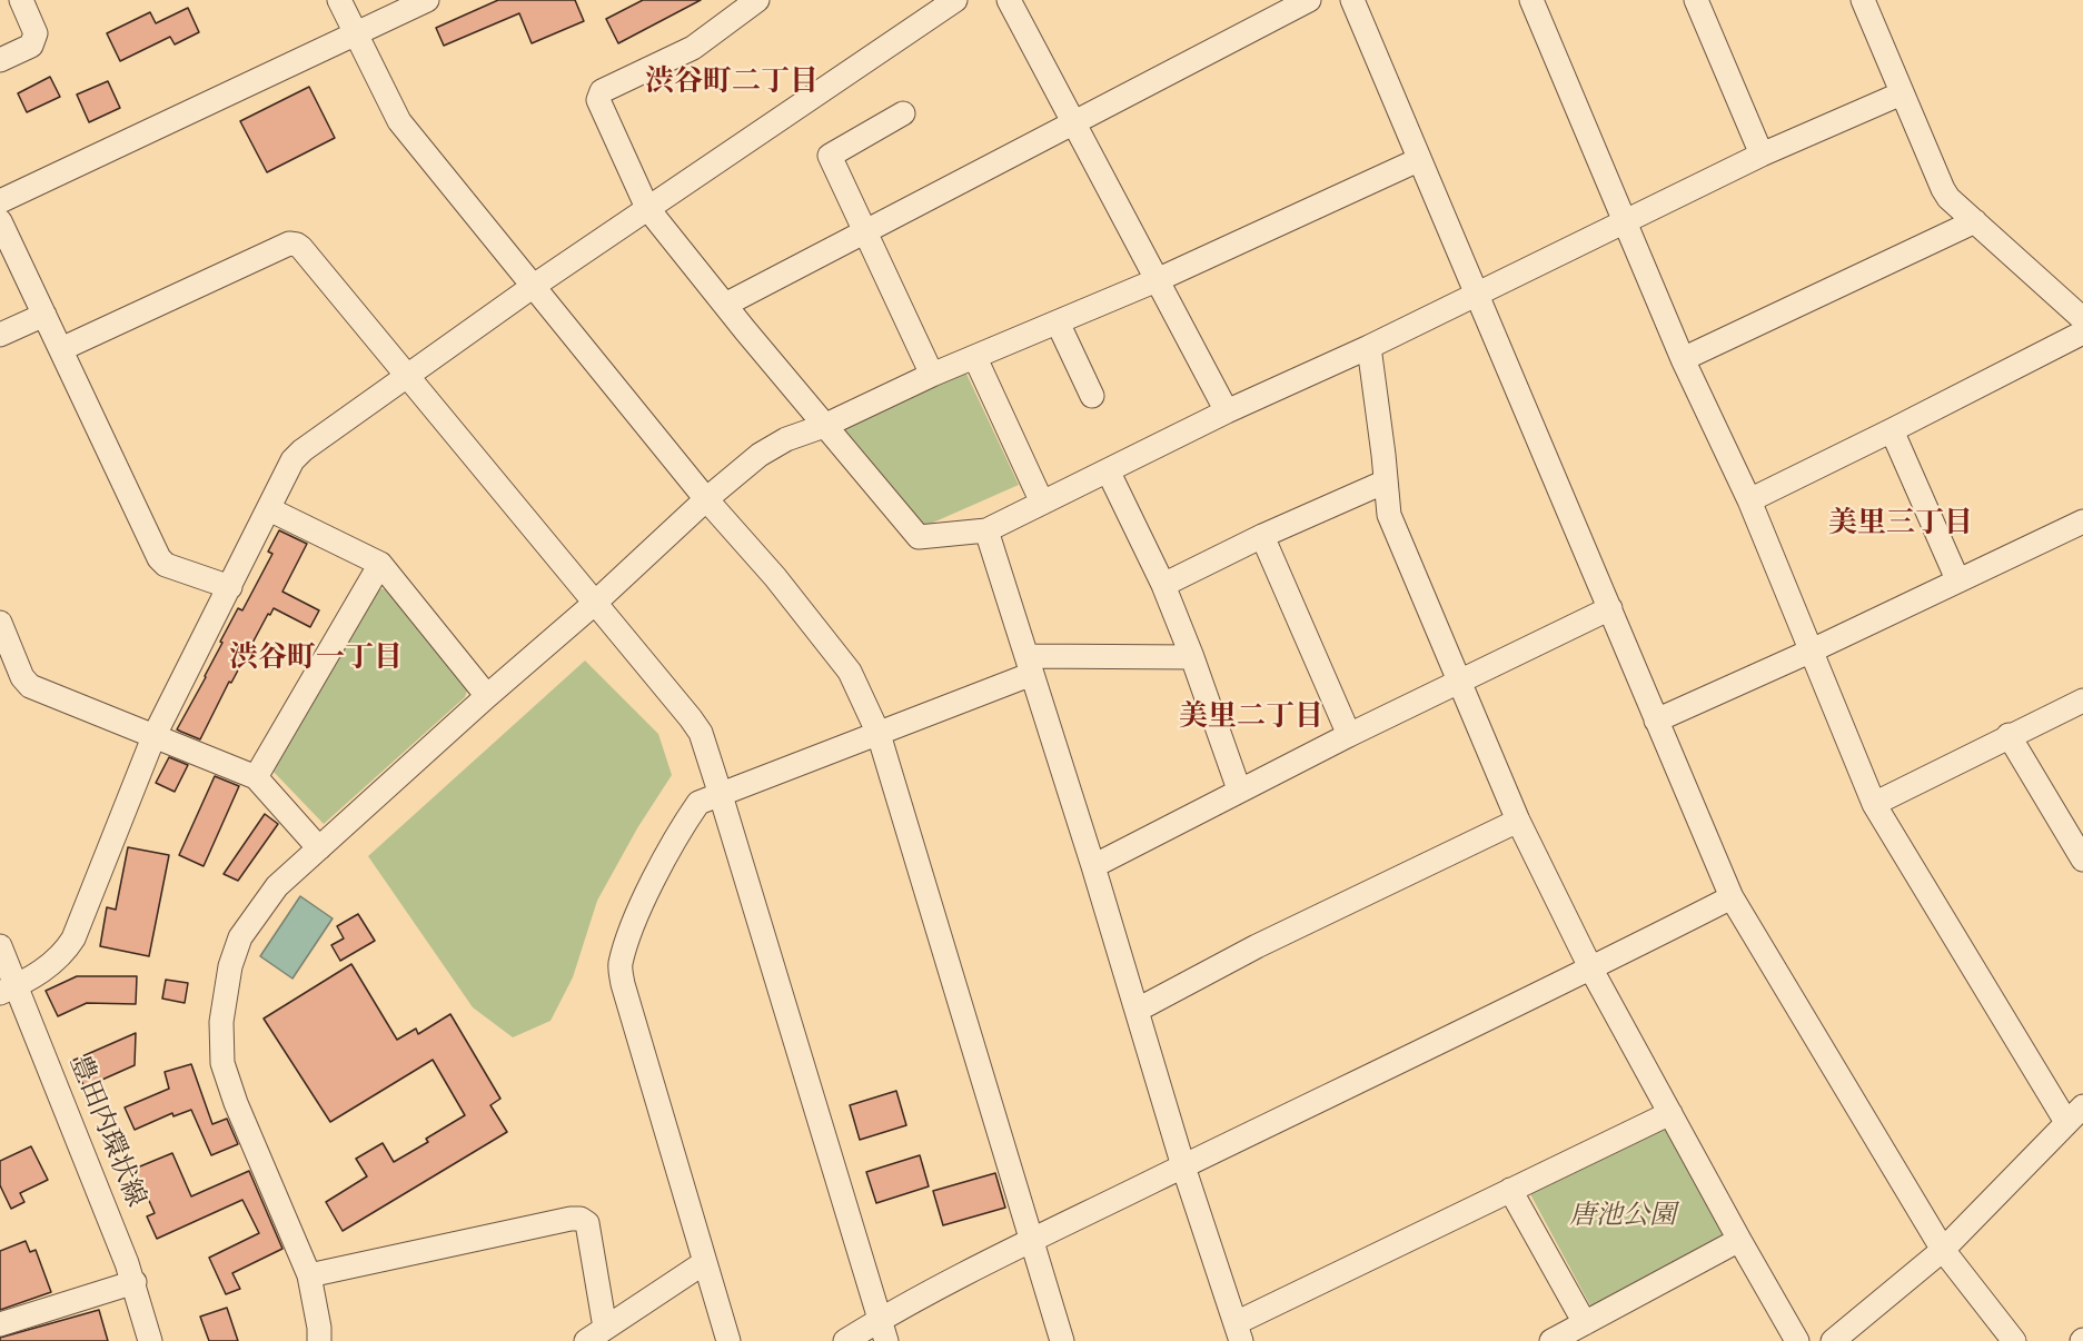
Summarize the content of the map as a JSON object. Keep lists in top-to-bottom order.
{
  "streets": {
    "street": ["豊田内環状線"]
  },
  "districts": [
    "渋谷町二丁目",
    "美里三丁目",
    "渋谷町一丁目",
    "美里二丁目"
  ],
  "parks": ["唐池公園"]
}
